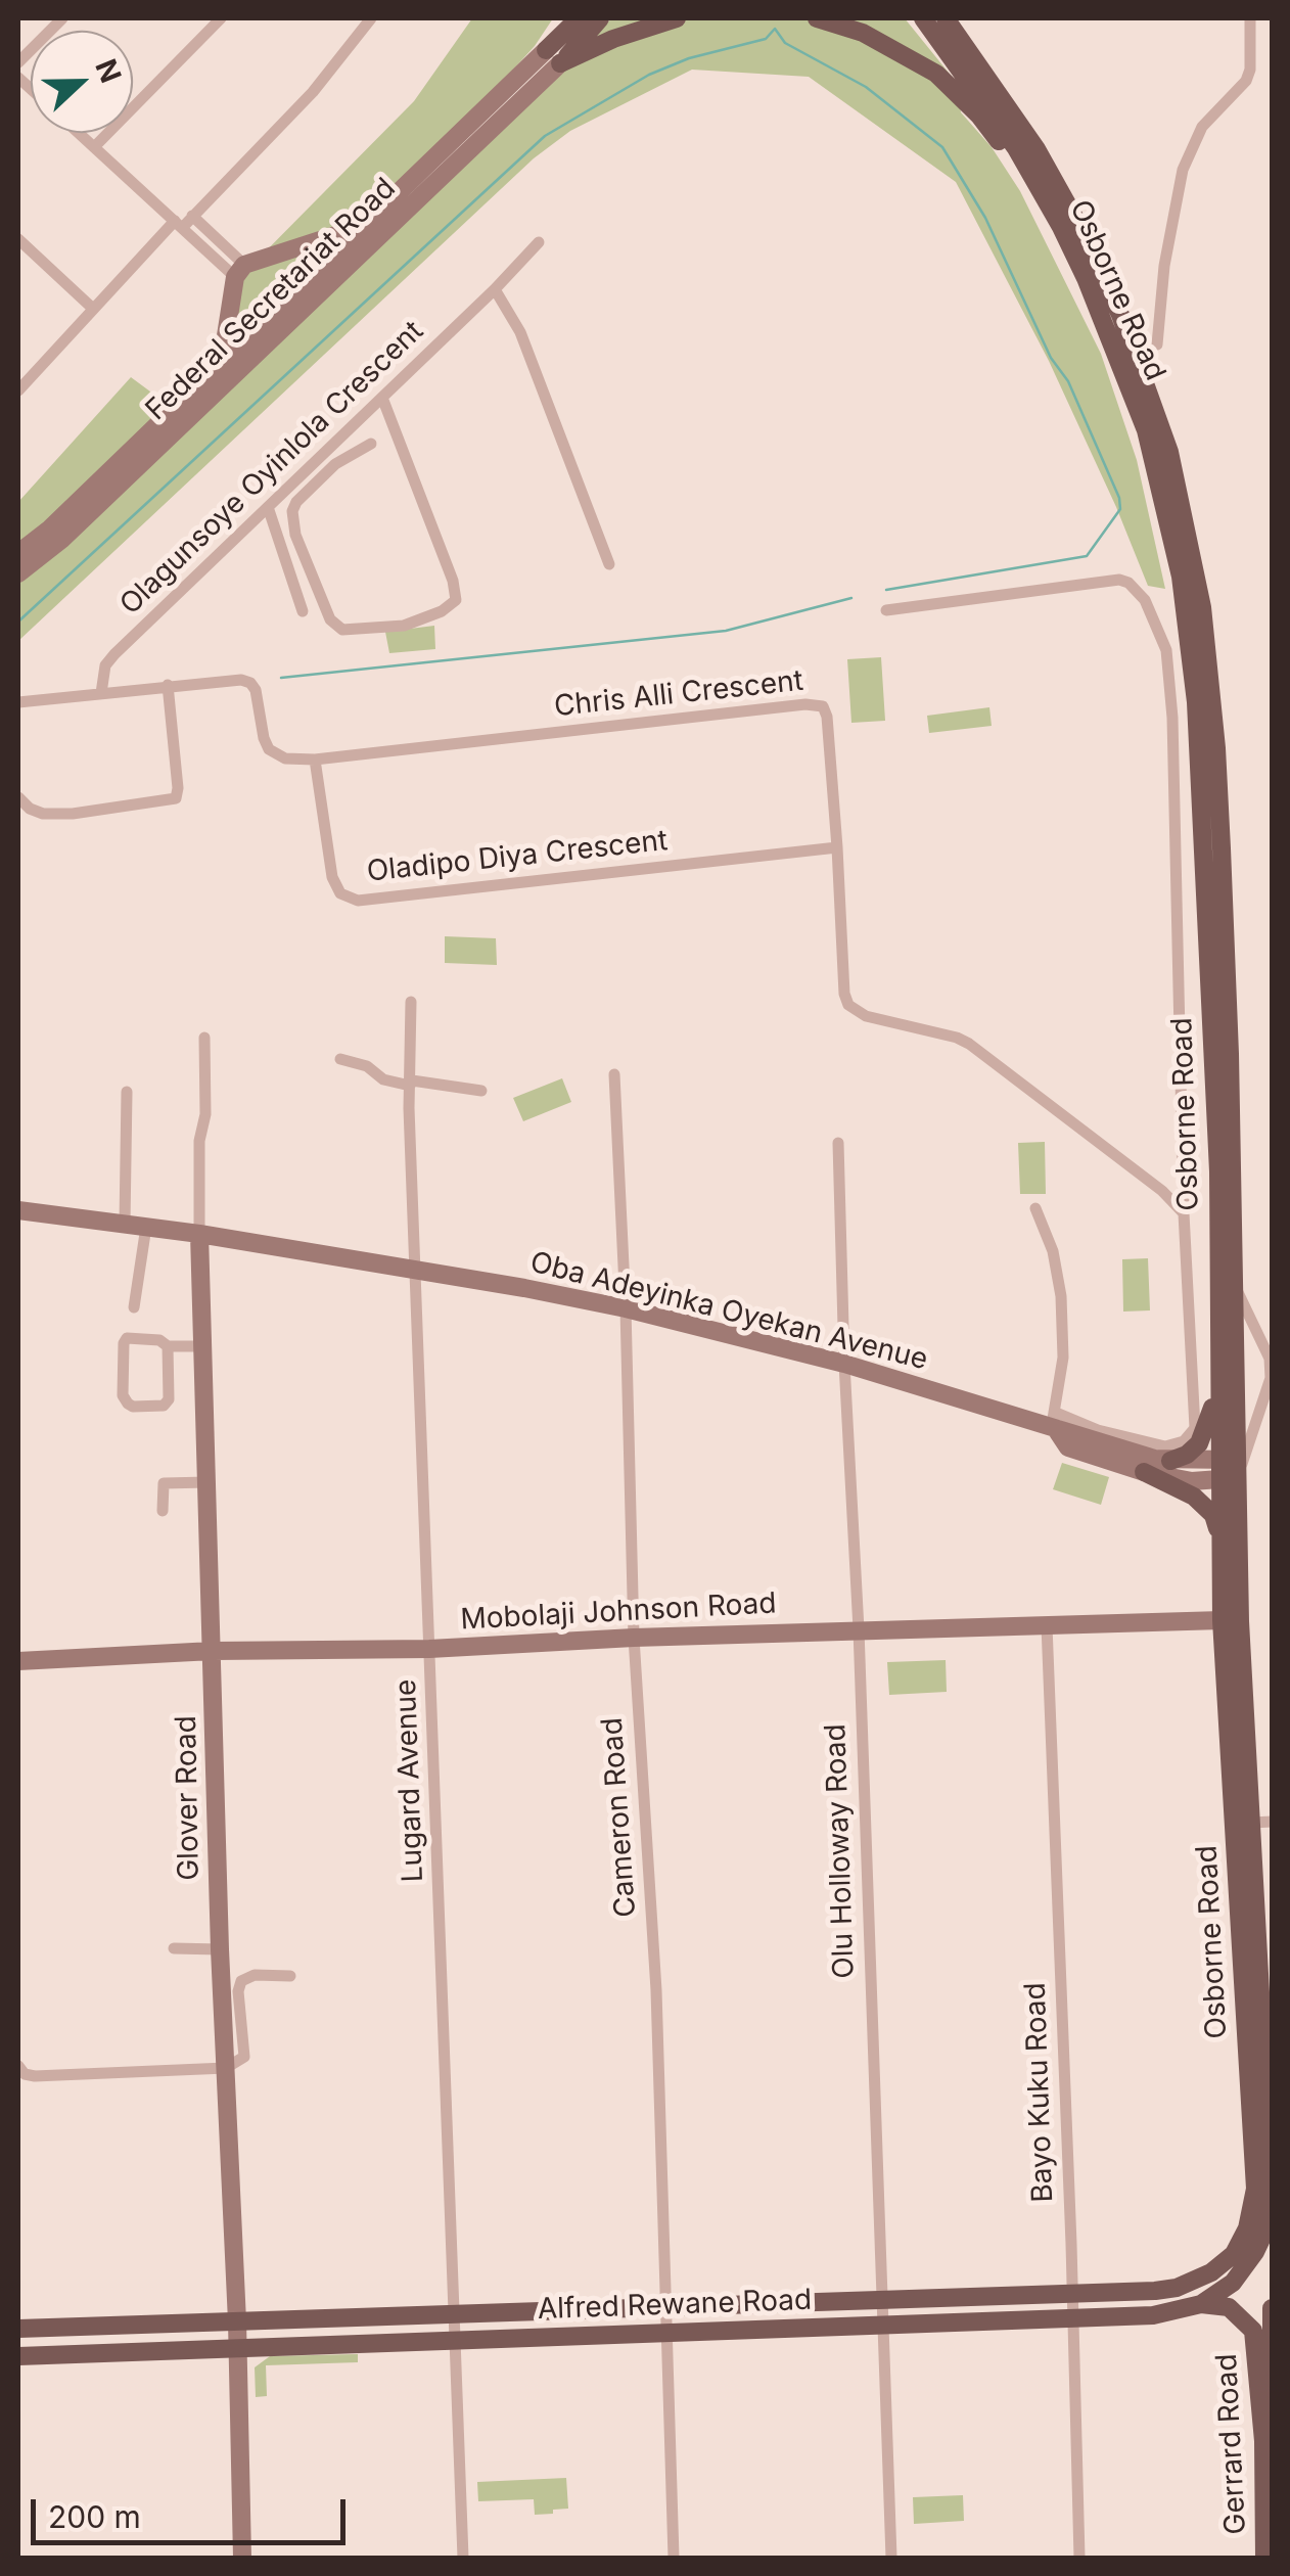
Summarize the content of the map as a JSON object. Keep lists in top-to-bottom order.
{
  "streets": {
    "main road": [
      "Osborne Road",
      "Federal Secretariat Road",
      "Oba Adeyinka Oyekan Avenue",
      "Mobolaji Johnson Road",
      "Glover Road",
      "Alfred Rewane Road",
      "Gerrard Road"
    ],
    "street": [
      "Olagunsoye Oyinlola Crescent",
      "Chris Alli Crescent",
      "Oladipo Diya Crescent",
      "Lugard Avenue",
      "Cameron Road",
      "Olu Holloway Road",
      "Bayo Kuku Road"
    ]
  },
  "crossings": [
    ["Osborne Road", "Oba Adeyinka Oyekan Avenue"],
    ["Osborne Road", "Mobolaji Johnson Road"],
    ["Osborne Road", "Alfred Rewane Road"],
    ["Olagunsoye Oyinlola Crescent", "Chris Alli Crescent"],
    ["Chris Alli Crescent", "Oladipo Diya Crescent"],
    ["Oba Adeyinka Oyekan Avenue", "Lugard Avenue"],
    ["Oba Adeyinka Oyekan Avenue", "Glover Road"],
    ["Oba Adeyinka Oyekan Avenue", "Cameron Road"],
    ["Oba Adeyinka Oyekan Avenue", "Olu Holloway Road"],
    ["Mobolaji Johnson Road", "Lugard Avenue"],
    ["Mobolaji Johnson Road", "Glover Road"],
    ["Mobolaji Johnson Road", "Cameron Road"],
    ["Mobolaji Johnson Road", "Olu Holloway Road"],
    ["Mobolaji Johnson Road", "Bayo Kuku Road"],
    ["Lugard Avenue", "Alfred Rewane Road"],
    ["Glover Road", "Alfred Rewane Road"],
    ["Cameron Road", "Alfred Rewane Road"],
    ["Olu Holloway Road", "Alfred Rewane Road"],
    ["Bayo Kuku Road", "Alfred Rewane Road"],
    ["Alfred Rewane Road", "Gerrard Road"]
  ],
  "scale_bar": "200 m",
  "north": "right"
}
